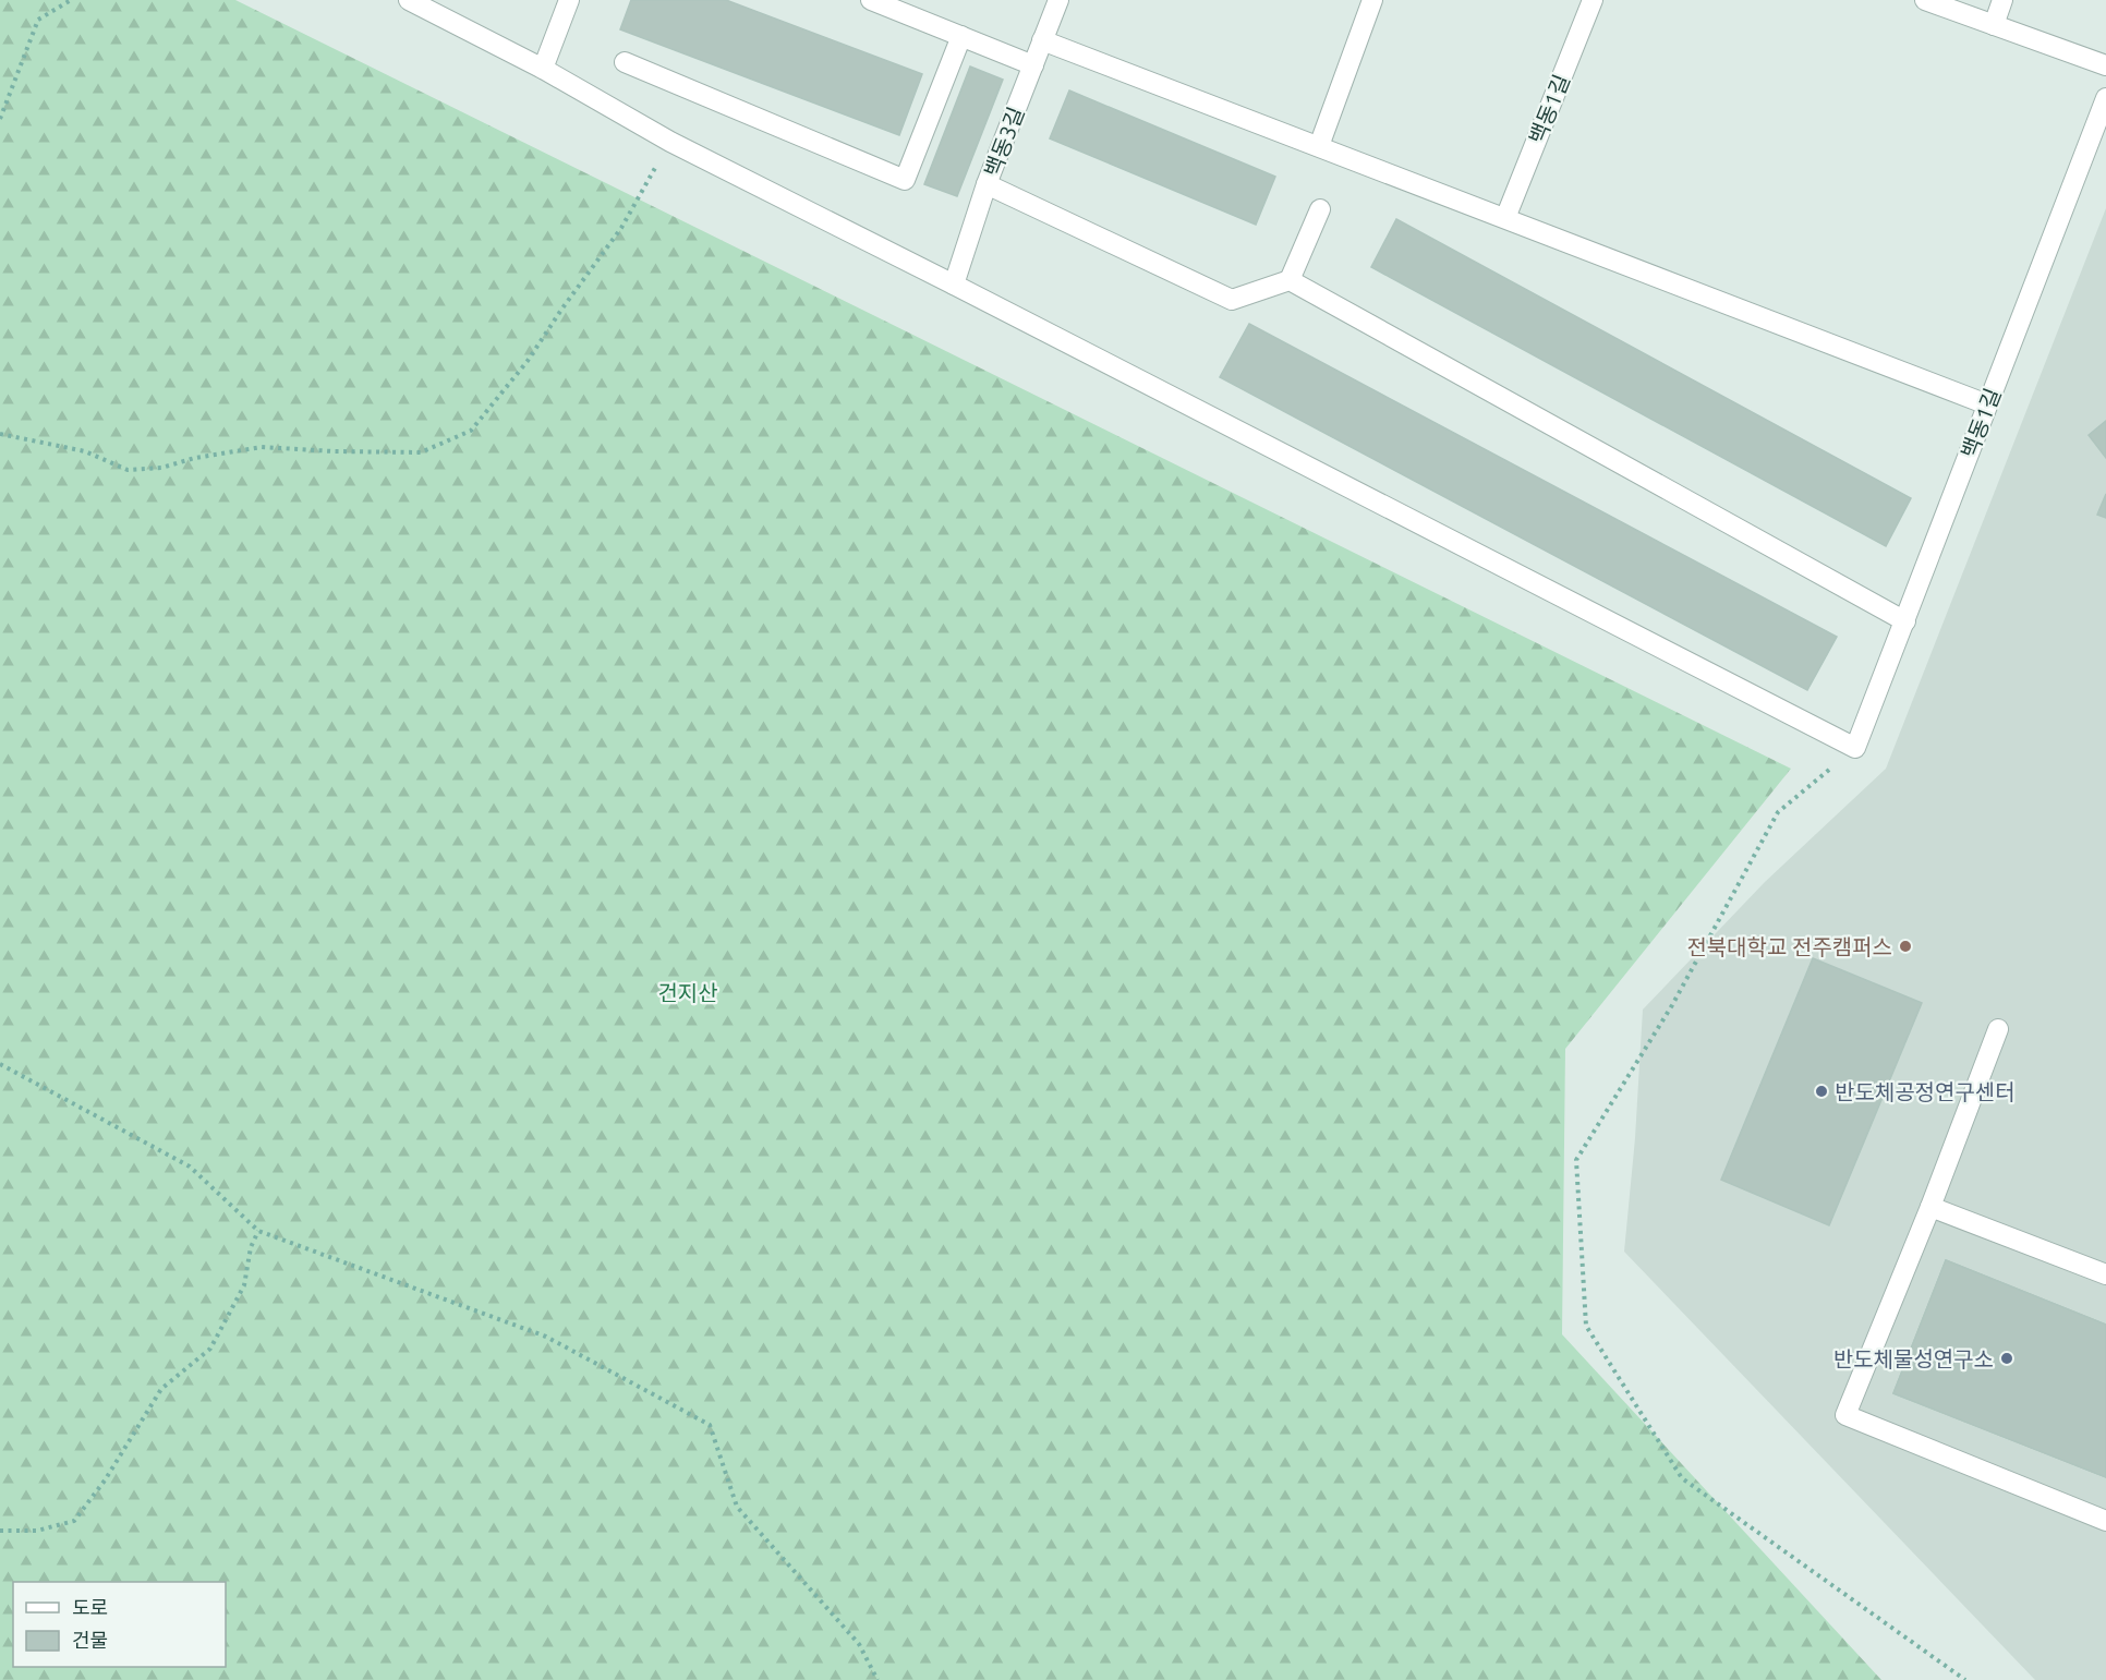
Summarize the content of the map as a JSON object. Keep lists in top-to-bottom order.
{
  "streets": {
    "street": ["백동1길", "백동3길"]
  },
  "parks": ["건지산"],
  "places": ["전북대학교 전주캠퍼스", "반도체공정연구센터", "반도체물성연구소"],
  "legend": ["도로", "건물"]
}
